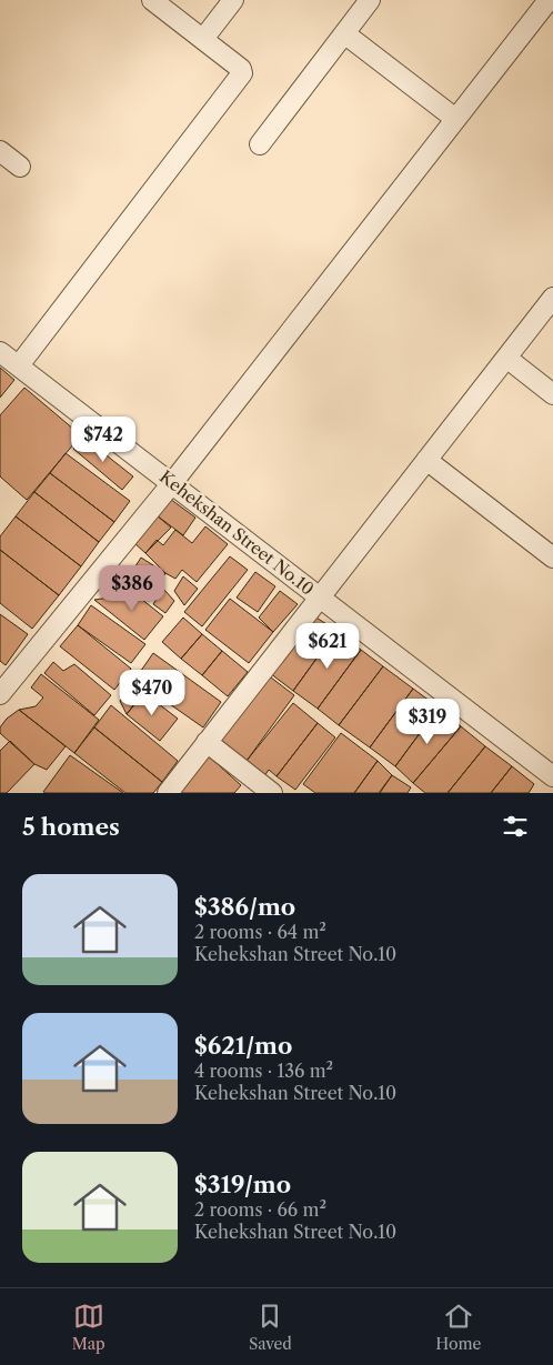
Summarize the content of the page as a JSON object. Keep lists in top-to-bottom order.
{
  "streets": {
    "street": ["Kehekshan Street No.10"]
  },
  "page": {
    "price": [
      "$742",
      "$386",
      "$621",
      "$470",
      "$319"
    ],
    "heading": "5 homes",
    "list": [
      {
        "name": "$386/mo",
        "note": "2 rooms · 64 m² · Kehekshan Street No.10"
      },
      {
        "name": "$621/mo",
        "note": "4 rooms · 136 m² · Kehekshan Street No.10"
      },
      {
        "name": "$319/mo",
        "note": "2 rooms · 66 m² · Kehekshan Street No.10"
      }
    ],
    "tabs": ["Map", "Saved", "Home"]
  }
}
